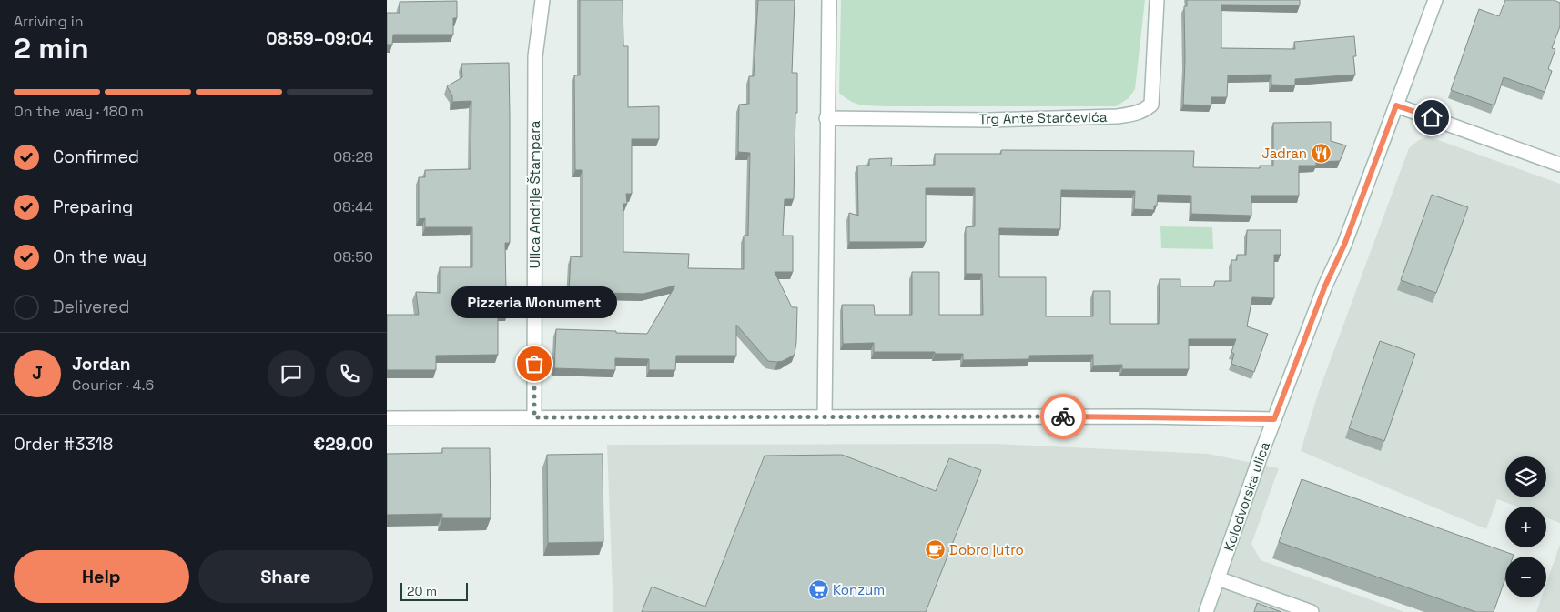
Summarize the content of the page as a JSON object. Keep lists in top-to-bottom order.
{
  "streets": {
    "street": ["Trg Ante Starčevića", "Ulica Andrije Štampara", "Kolodvorska ulica"]
  },
  "places": {
    "restaurant": ["Jadran"],
    "other": ["Pizzeria Monument"],
    "cafe": ["Dobro jutro"],
    "supermarket": ["Konzum"]
  },
  "scale_bar": "20 m",
  "page": {
    "heading": ["2 min", "Arriving in", "08:59–09:04"],
    "panel": [
      "Jordan",
      "Courier · 4.6",
      "Order #3318",
      "€29.00"
    ],
    "bar": "On the way · 180 m",
    "list": [
      ["Confirmed", "08:28"],
      ["Preparing", "08:44"],
      ["On the way", "08:50"],
      "Delivered"
    ],
    "bubble": "Pizzeria Monument",
    "round": "J",
    "map_buttons": ["+", "−"],
    "buttons": ["Help", "Share"],
    "scale": "20 m"
  }
}
